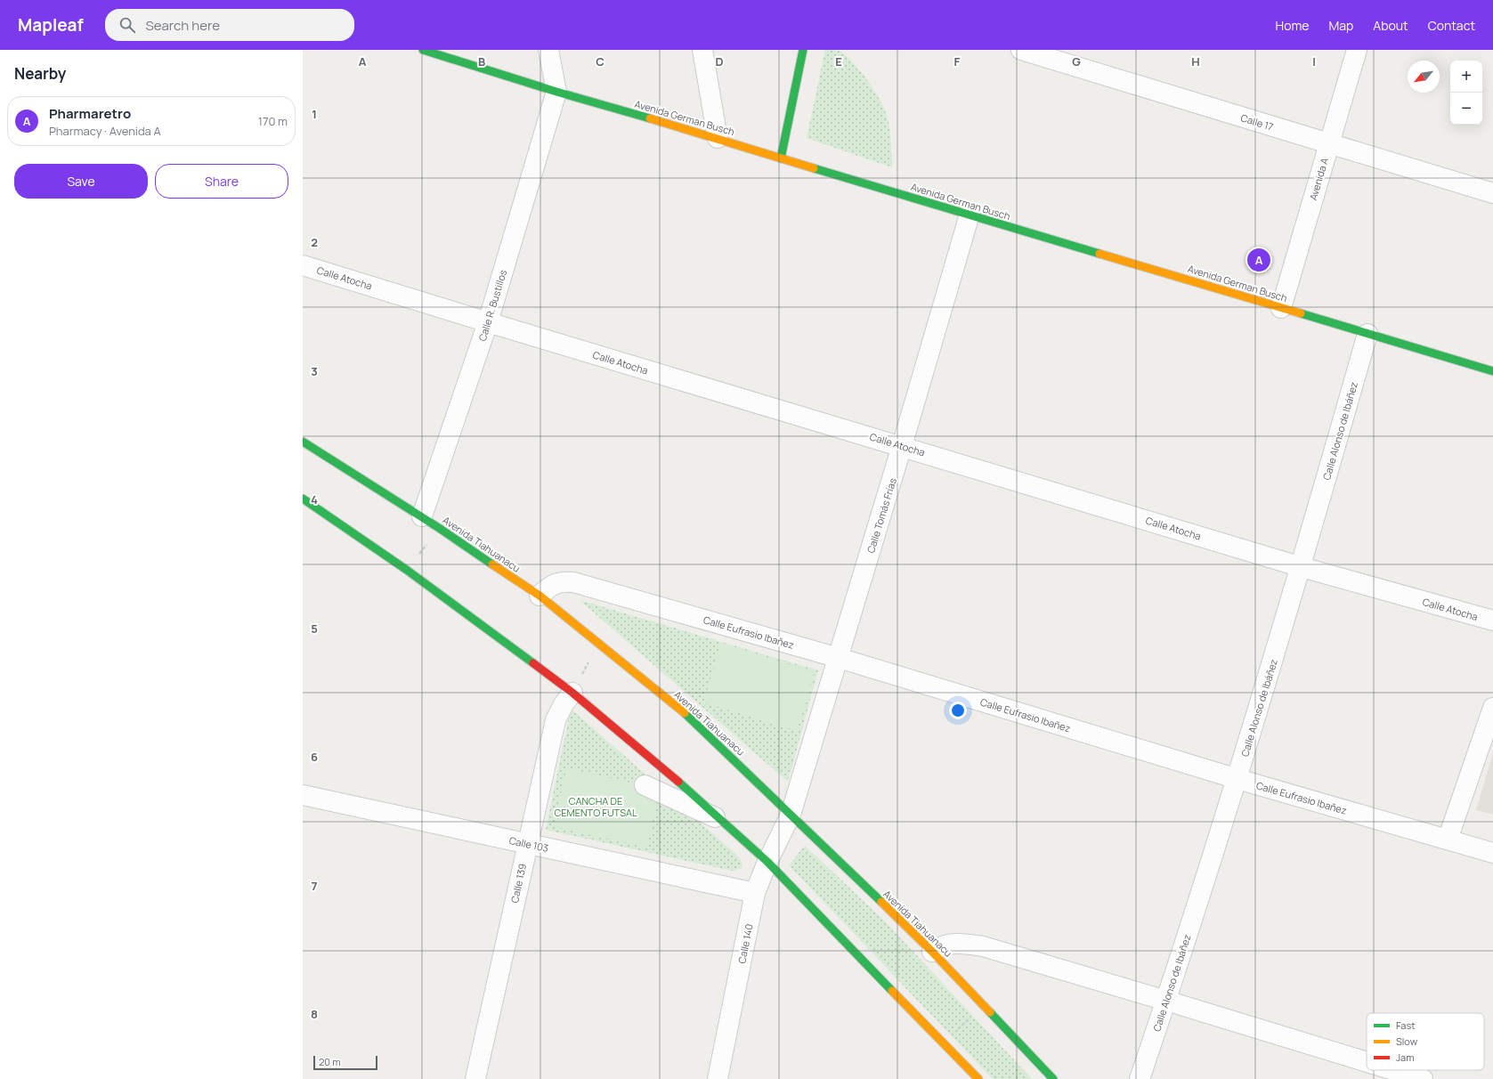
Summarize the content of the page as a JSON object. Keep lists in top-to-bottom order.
{
  "streets": {
    "main road": ["Avenida German Busch", "Avenida Tiahuanacu"],
    "street": [
      "Calle 17",
      "Avenida A",
      "Calle Atocha",
      "Calle R. Bustillos",
      "Calle Alonso de Ibáñez",
      "Calle Tomás Frías",
      "Calle Eufrasio Ibañez",
      "Calle 103",
      "Calle 139",
      "Calle 140"
    ]
  },
  "crossings": [
    ["Avenida German Busch", "Avenida A"],
    ["Avenida German Busch", "Calle R. Bustillos"],
    ["Avenida German Busch", "Calle Alonso de Ibáñez"],
    ["Avenida German Busch", "Calle Tomás Frías"],
    ["Calle 17", "Avenida A"],
    ["Calle Atocha", "Calle R. Bustillos"],
    ["Calle Atocha", "Calle Alonso de Ibáñez"],
    ["Calle Atocha", "Calle Tomás Frías"],
    ["Calle R. Bustillos", "Avenida Tiahuanacu"],
    ["Calle Alonso de Ibáñez", "Calle Eufrasio Ibañez"],
    ["Calle Tomás Frías", "Avenida Tiahuanacu"],
    ["Calle Tomás Frías", "Calle Eufrasio Ibañez"],
    ["Calle Tomás Frías", "Calle 140"],
    ["Avenida Tiahuanacu", "Calle Eufrasio Ibañez"],
    ["Avenida Tiahuanacu", "Calle 140"],
    ["Calle 103", "Calle 139"],
    ["Calle 103", "Calle 140"]
  ],
  "parks": ["CANCHA DE CEMENTO FUTSAL"],
  "legend": ["Fast", "Slow", "Jam"],
  "scale_bar": "20 m",
  "north": "bottom left",
  "page": {
    "header": "Mapleaf",
    "search": "Search here",
    "nav": [
      "Home",
      "Map",
      "About",
      "Contact"
    ],
    "heading": "Nearby",
    "map_buttons": ["+", "−"],
    "list": [
      {
        "mark": "A",
        "name": "Pharmaretro",
        "note": "Pharmacy · Avenida A",
        "value": "170 m"
      }
    ],
    "buttons": ["Save", "Share"],
    "pins": "A",
    "scale": "20 m"
  },
  "grid": {
    "columns": [
      "A",
      "B",
      "C",
      "D",
      "E",
      "F",
      "G",
      "H",
      "I"
    ],
    "rows": [
      "1",
      "2",
      "3",
      "4",
      "5",
      "6",
      "7",
      "8"
    ]
  }
}
